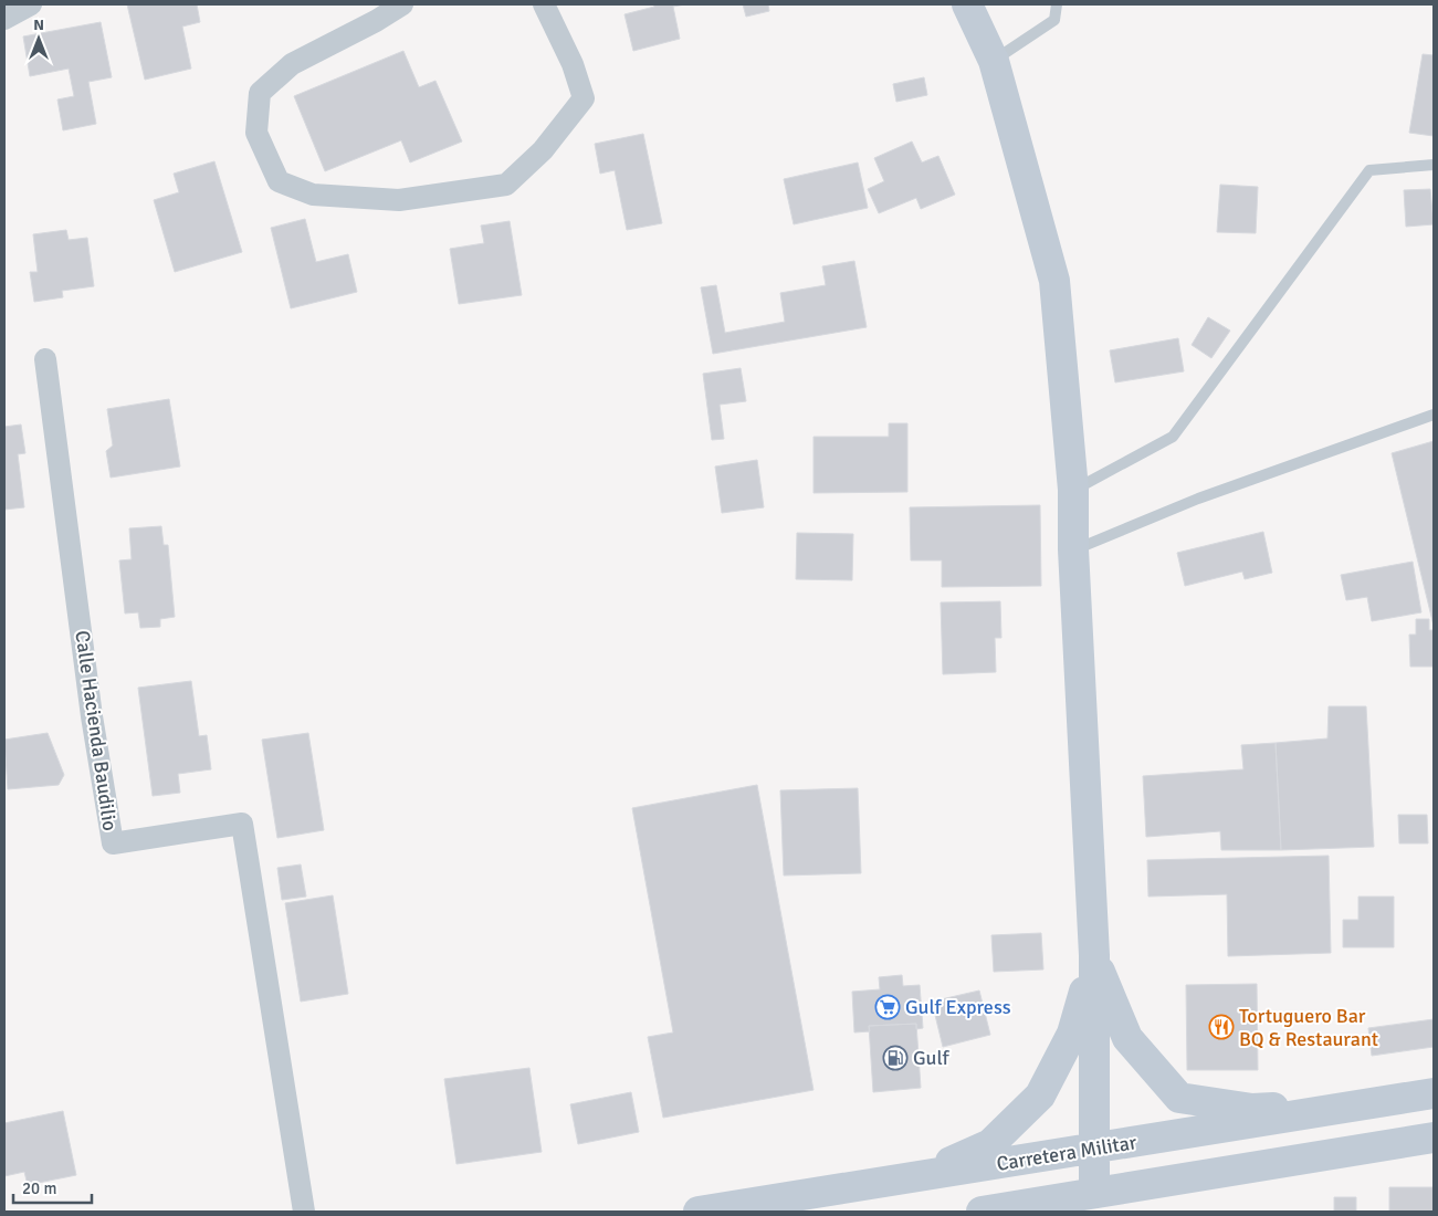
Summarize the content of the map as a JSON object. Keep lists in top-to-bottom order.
{
  "streets": {
    "street": ["Calle Hacienda Baudilio", "Carretera Militar"]
  },
  "places": {
    "supermarket": ["Gulf Express"],
    "restaurant": ["Tortuguero Bar BQ & Restaurant"],
    "fuel station": ["Gulf"]
  },
  "scale_bar": "20 m",
  "north": "top"
}
